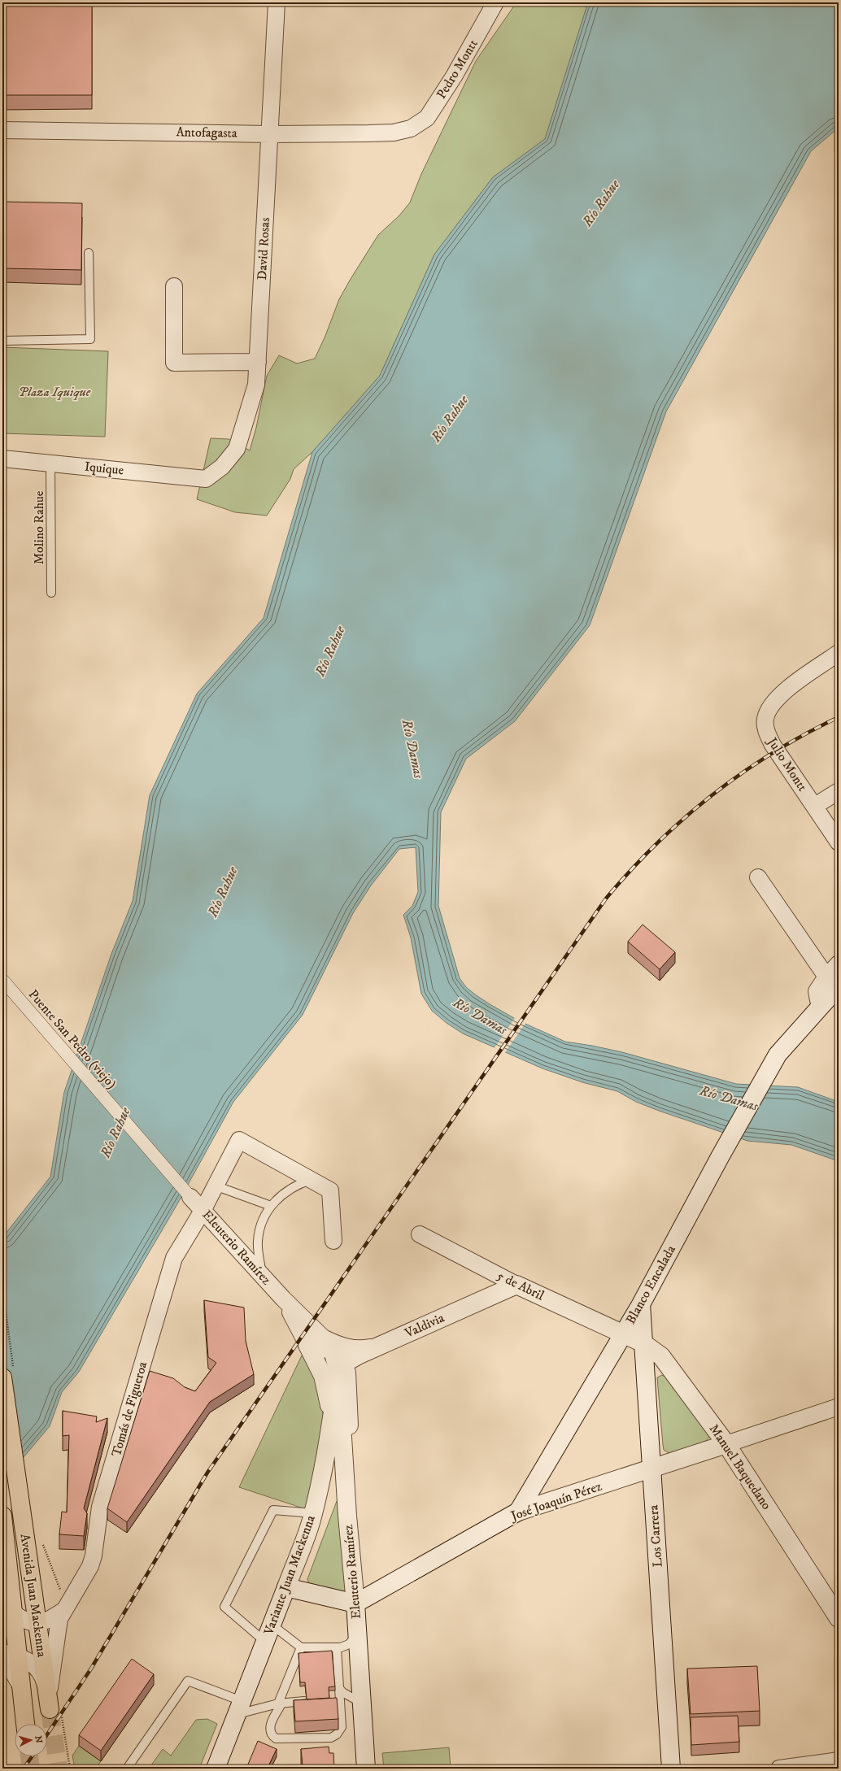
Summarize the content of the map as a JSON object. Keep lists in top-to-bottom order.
{
  "streets": {
    "main road": [
      "Eleuterio Ramírez",
      "Blanco Encalada",
      "5 de Abril",
      "Valdivia",
      "Manuel Baquedano",
      "José Joaquín Pérez",
      "Los Carrera",
      "Variante Juan Mackenna",
      "Avenida Juan Mackenna"
    ],
    "street": [
      "Pedro Montt",
      "Antofagasta",
      "David Rosas",
      "Iquique",
      "Julio Montt",
      "Puente San Pedro (viejo)",
      "Tomás de Figueroa"
    ],
    "lane": ["Molino Rahue"]
  },
  "crossings": [
    ["Pedro Montt", "Antofagasta"],
    ["Antofagasta", "David Rosas"],
    ["David Rosas", "Iquique"],
    ["Iquique", "Molino Rahue"],
    ["Puente San Pedro (viejo)", "Eleuterio Ramírez"],
    ["Eleuterio Ramírez", "Valdivia"],
    ["Eleuterio Ramírez", "Tomás de Figueroa"],
    ["Eleuterio Ramírez", "José Joaquín Pérez"],
    ["Eleuterio Ramírez", "Variante Juan Mackenna"],
    ["Blanco Encalada", "5 de Abril"],
    ["Blanco Encalada", "Manuel Baquedano"],
    ["Blanco Encalada", "José Joaquín Pérez"],
    ["Blanco Encalada", "Los Carrera"],
    ["5 de Abril", "Valdivia"],
    ["5 de Abril", "Manuel Baquedano"],
    ["Valdivia", "Variante Juan Mackenna"],
    ["Tomás de Figueroa", "Avenida Juan Mackenna"],
    ["Manuel Baquedano", "José Joaquín Pérez"],
    ["Manuel Baquedano", "Los Carrera"],
    ["José Joaquín Pérez", "Los Carrera"]
  ],
  "water": ["Río Rahue", "Río Damas"],
  "parks": ["Plaza Iquique"],
  "north": "right"
}
